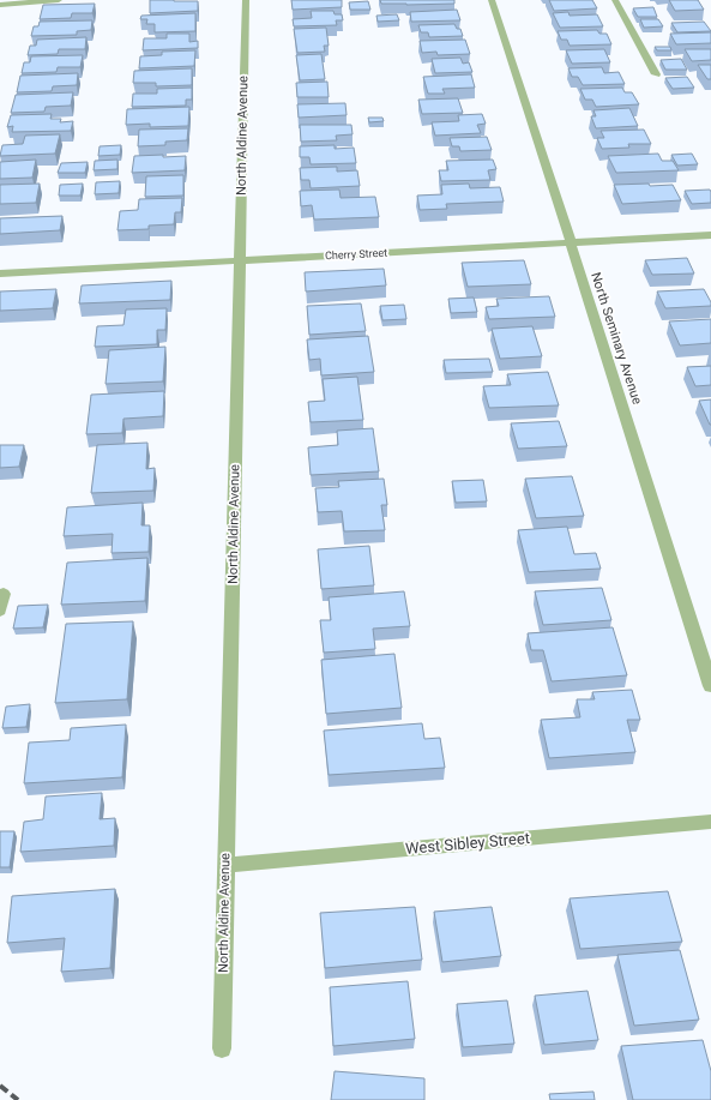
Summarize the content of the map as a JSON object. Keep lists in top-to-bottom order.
{
  "streets": {
    "street": [
      "North Aldine Avenue",
      "Cherry Street",
      "North Seminary Avenue",
      "West Sibley Street"
    ]
  },
  "crossings": [
    ["North Aldine Avenue", "Cherry Street"],
    ["North Aldine Avenue", "West Sibley Street"],
    ["Cherry Street", "North Seminary Avenue"]
  ]
}
